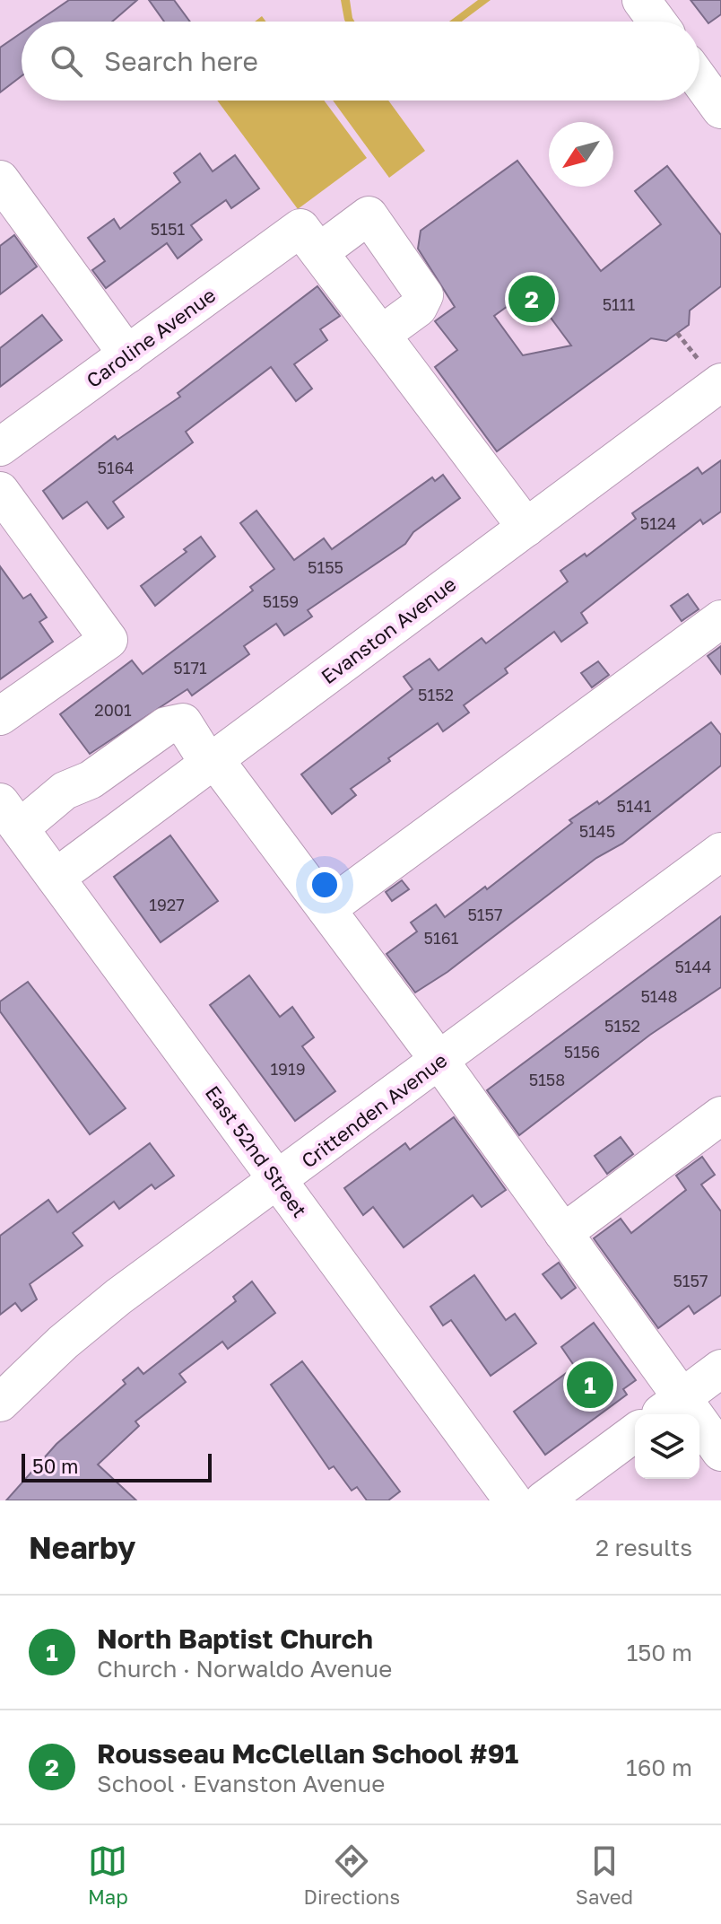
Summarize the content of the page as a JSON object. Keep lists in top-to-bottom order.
{
  "streets": {
    "street": [
      "Caroline Avenue",
      "Evanston Avenue",
      "Crittenden Avenue",
      "East 52nd Street"
    ]
  },
  "crossings": [
    ["Evanston Avenue", "East 52nd Street"],
    ["Crittenden Avenue", "East 52nd Street"]
  ],
  "house_numbers": [
    "5151",
    "5111",
    "5164",
    "5124",
    "5155",
    "5159",
    "5171",
    "5152",
    "2001",
    "5141",
    "5145",
    "1927",
    "5157",
    "5161",
    "5144",
    "5148",
    "5152",
    "5156",
    "1919",
    "5158",
    "5157"
  ],
  "scale_bar": "50 m",
  "north": "bottom left",
  "page": {
    "search": "Search here",
    "pins": ["2", "1"],
    "scale": "50 m",
    "heading": ["Nearby", "2 results"],
    "list": [
      {
        "mark": "1",
        "name": "North Baptist Church",
        "note": "Church · Norwaldo Avenue",
        "value": "150 m"
      },
      {
        "mark": "2",
        "name": "Rousseau McClellan School #91",
        "note": "School · Evanston Avenue",
        "value": "160 m"
      }
    ],
    "nav": ["Map", "Directions", "Saved"]
  }
}
